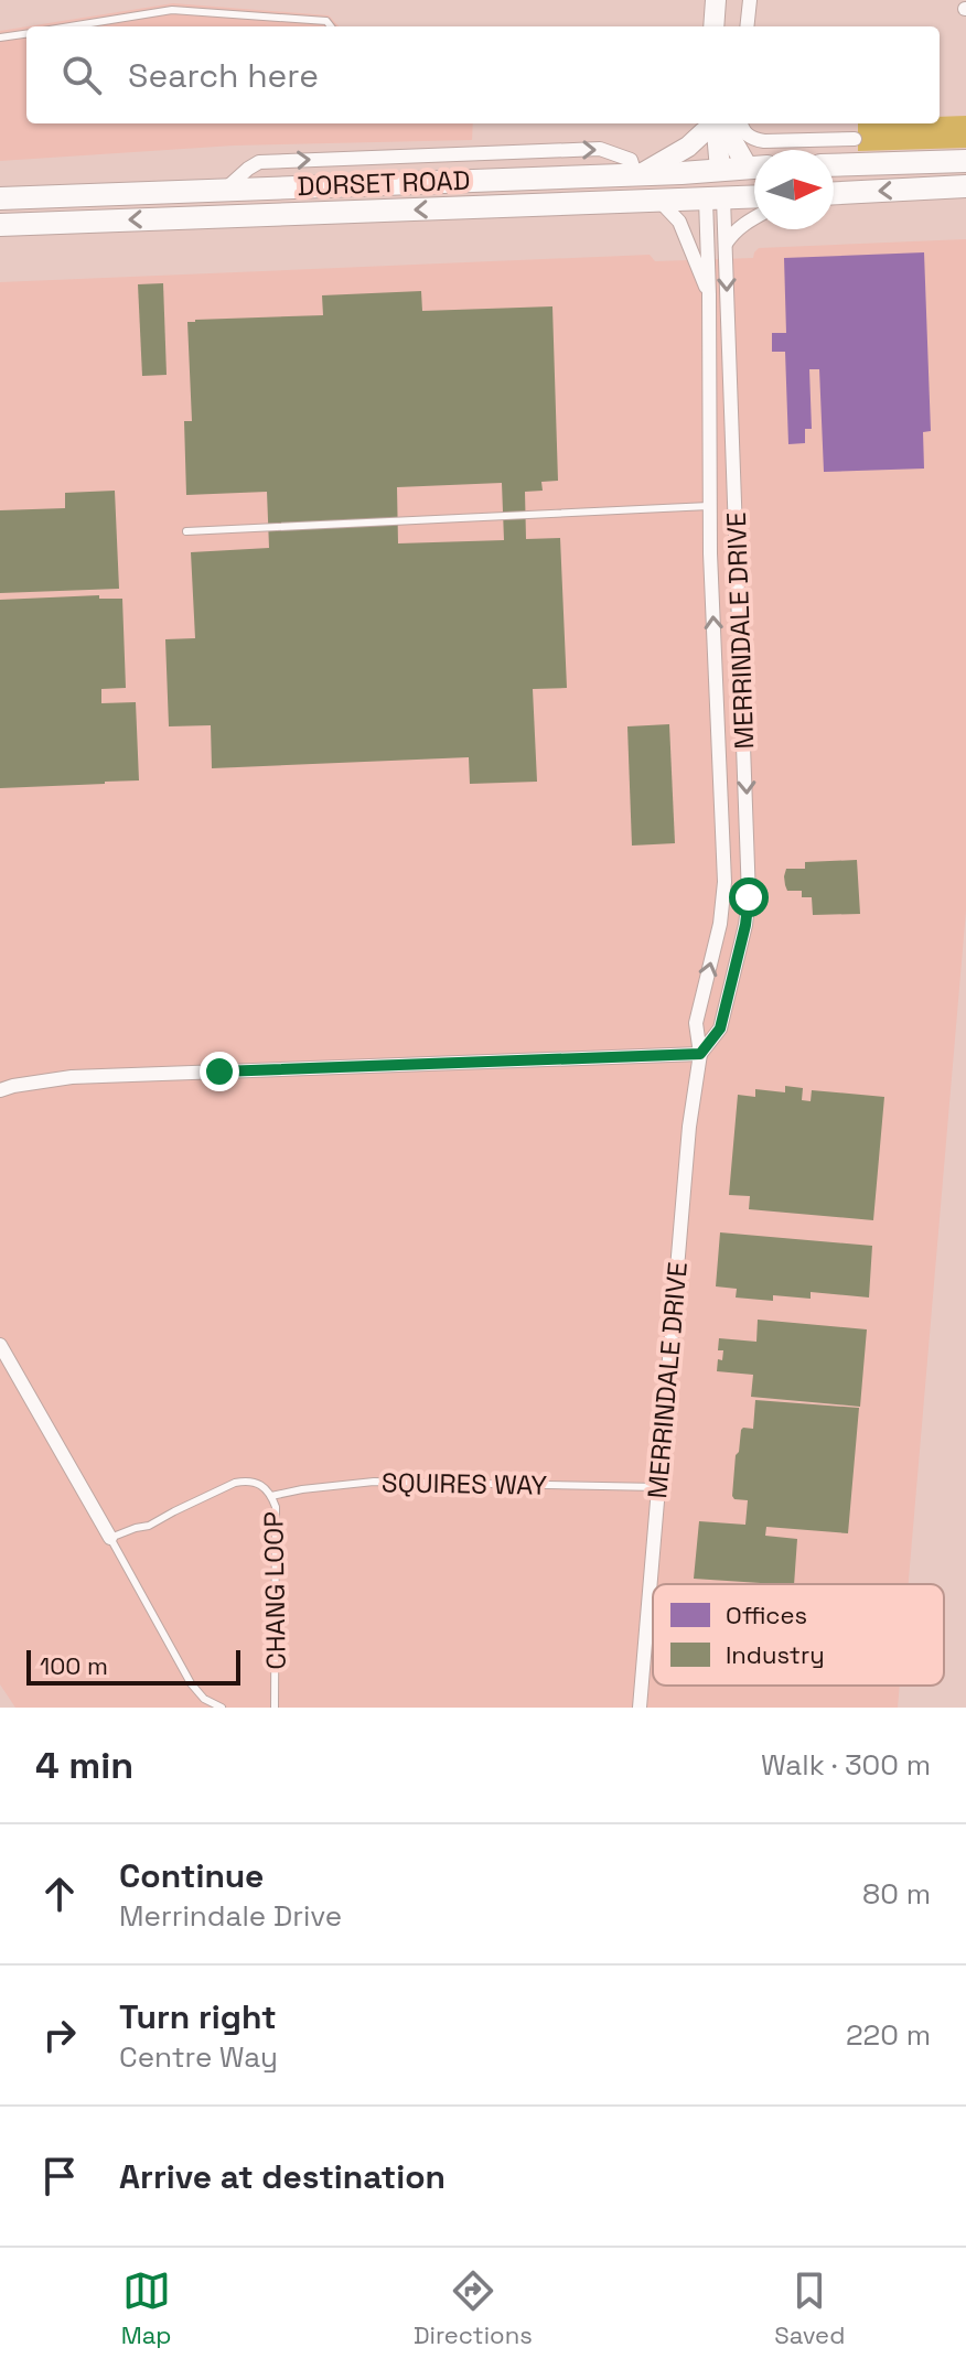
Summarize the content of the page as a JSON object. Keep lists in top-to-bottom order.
{
  "streets": {
    "main road": ["DORSET ROAD"],
    "street": ["MERRINDALE DRIVE"],
    "lane": ["SQUIRES WAY", "CHANG LOOP"]
  },
  "crossings": [
    ["DORSET ROAD", "MERRINDALE DRIVE"],
    ["MERRINDALE DRIVE", "SQUIRES WAY"],
    ["SQUIRES WAY", "CHANG LOOP"]
  ],
  "legend": ["Offices", "Industry"],
  "scale_bar": "100 m",
  "north": "right",
  "page": {
    "search": "Search here",
    "scale": "100 m",
    "heading": ["4 min", "Walk · 300 m"],
    "list": [
      ["Continue", "Merrindale Drive", "80 m"],
      ["Turn right", "Centre Way", "220 m"],
      "Arrive at destination"
    ],
    "nav": ["Map", "Directions", "Saved"]
  }
}
